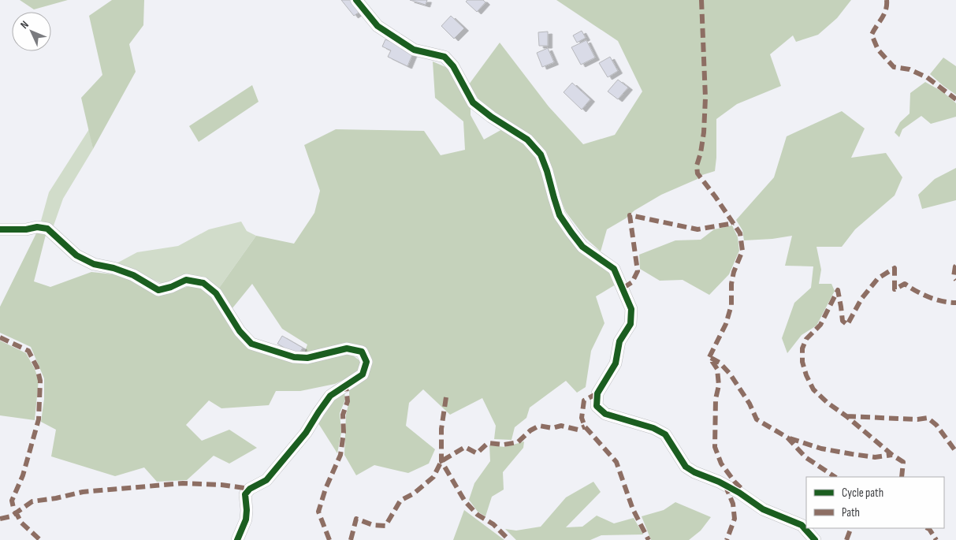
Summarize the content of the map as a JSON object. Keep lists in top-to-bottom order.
{
  "legend": ["Cycle path", "Path"],
  "north": "top left"
}
